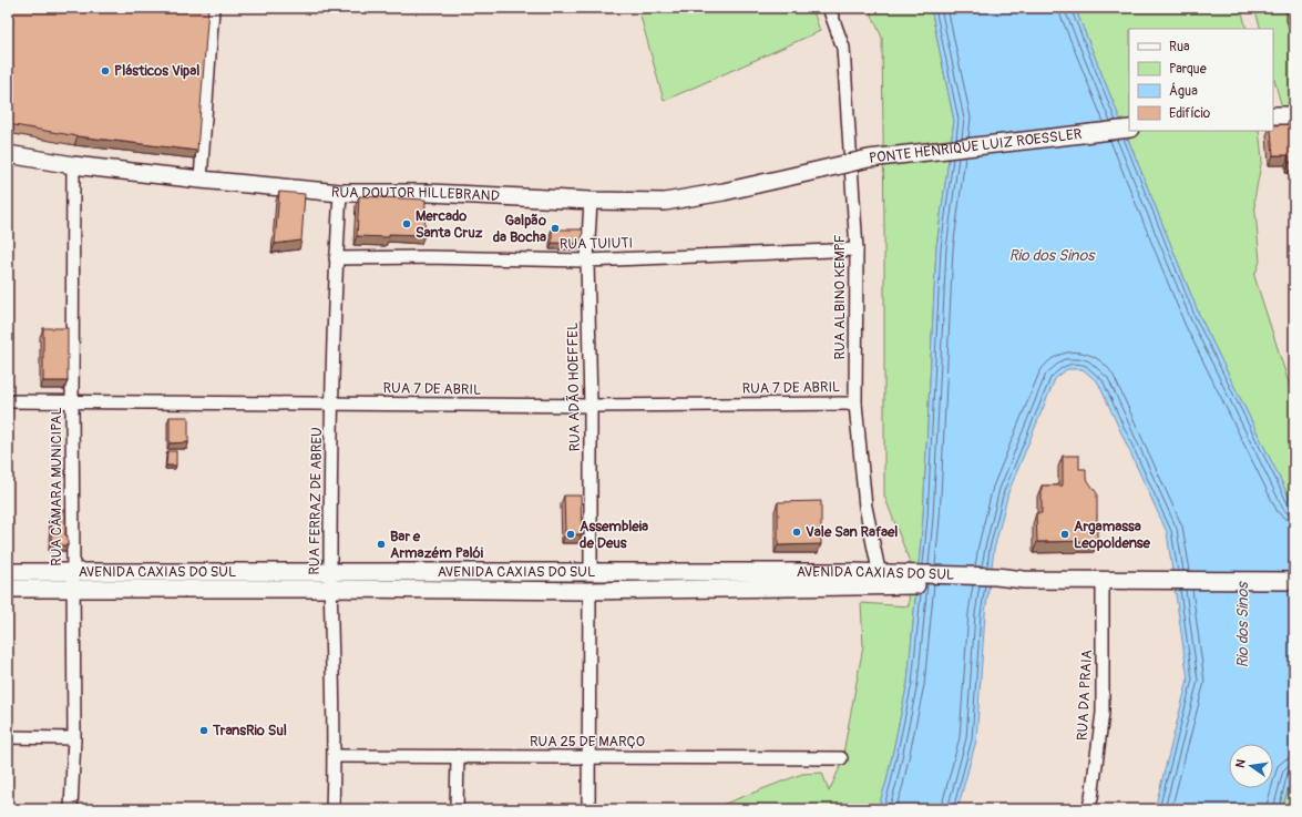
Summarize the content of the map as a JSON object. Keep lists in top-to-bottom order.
{
  "streets": {
    "street": [
      "PONTE HENRIQUE LUIZ ROESSLER",
      "RUA DOUTOR HILLEBRAND",
      "RUA TUIUTI",
      "RUA ALBINO KEMPF",
      "RUA ADÃO HOEFFEL",
      "RUA 7 DE ABRIL",
      "RUA CÂMARA MUNICIPAL",
      "RUA FERRAZ DE ABREU",
      "AVENIDA CAXIAS DO SUL",
      "RUA DA PRAIA",
      "RUA 25 DE MARÇO"
    ]
  },
  "crossings": [
    ["PONTE HENRIQUE LUIZ ROESSLER", "RUA DOUTOR HILLEBRAND"],
    ["RUA DOUTOR HILLEBRAND", "RUA ADÃO HOEFFEL"],
    ["RUA DOUTOR HILLEBRAND", "RUA CÂMARA MUNICIPAL"],
    ["RUA DOUTOR HILLEBRAND", "RUA FERRAZ DE ABREU"],
    ["RUA TUIUTI", "RUA ALBINO KEMPF"],
    ["RUA TUIUTI", "RUA ADÃO HOEFFEL"],
    ["RUA TUIUTI", "RUA FERRAZ DE ABREU"],
    ["RUA ALBINO KEMPF", "RUA 7 DE ABRIL"],
    ["RUA ALBINO KEMPF", "AVENIDA CAXIAS DO SUL"],
    ["RUA ADÃO HOEFFEL", "RUA 7 DE ABRIL"],
    ["RUA ADÃO HOEFFEL", "AVENIDA CAXIAS DO SUL"],
    ["RUA 7 DE ABRIL", "RUA CÂMARA MUNICIPAL"],
    ["RUA 7 DE ABRIL", "RUA FERRAZ DE ABREU"],
    ["RUA CÂMARA MUNICIPAL", "AVENIDA CAXIAS DO SUL"],
    ["RUA FERRAZ DE ABREU", "AVENIDA CAXIAS DO SUL"],
    ["RUA FERRAZ DE ABREU", "RUA 25 DE MARÇO"],
    ["AVENIDA CAXIAS DO SUL", "RUA DA PRAIA"]
  ],
  "water": ["Rio dos Sinos"],
  "places": [
    "Plásticos Vipal",
    "Mercado Santa Cruz",
    "Galpão da Bocha",
    "Vale San Rafael",
    "Assembleia de Deus",
    "Argamassa Leopoldense",
    "Bar e Armazém Palói",
    "TransRio Sul"
  ],
  "legend": [
    "Rua",
    "Parque",
    "Água",
    "Edifício"
  ],
  "north": "left"
}
